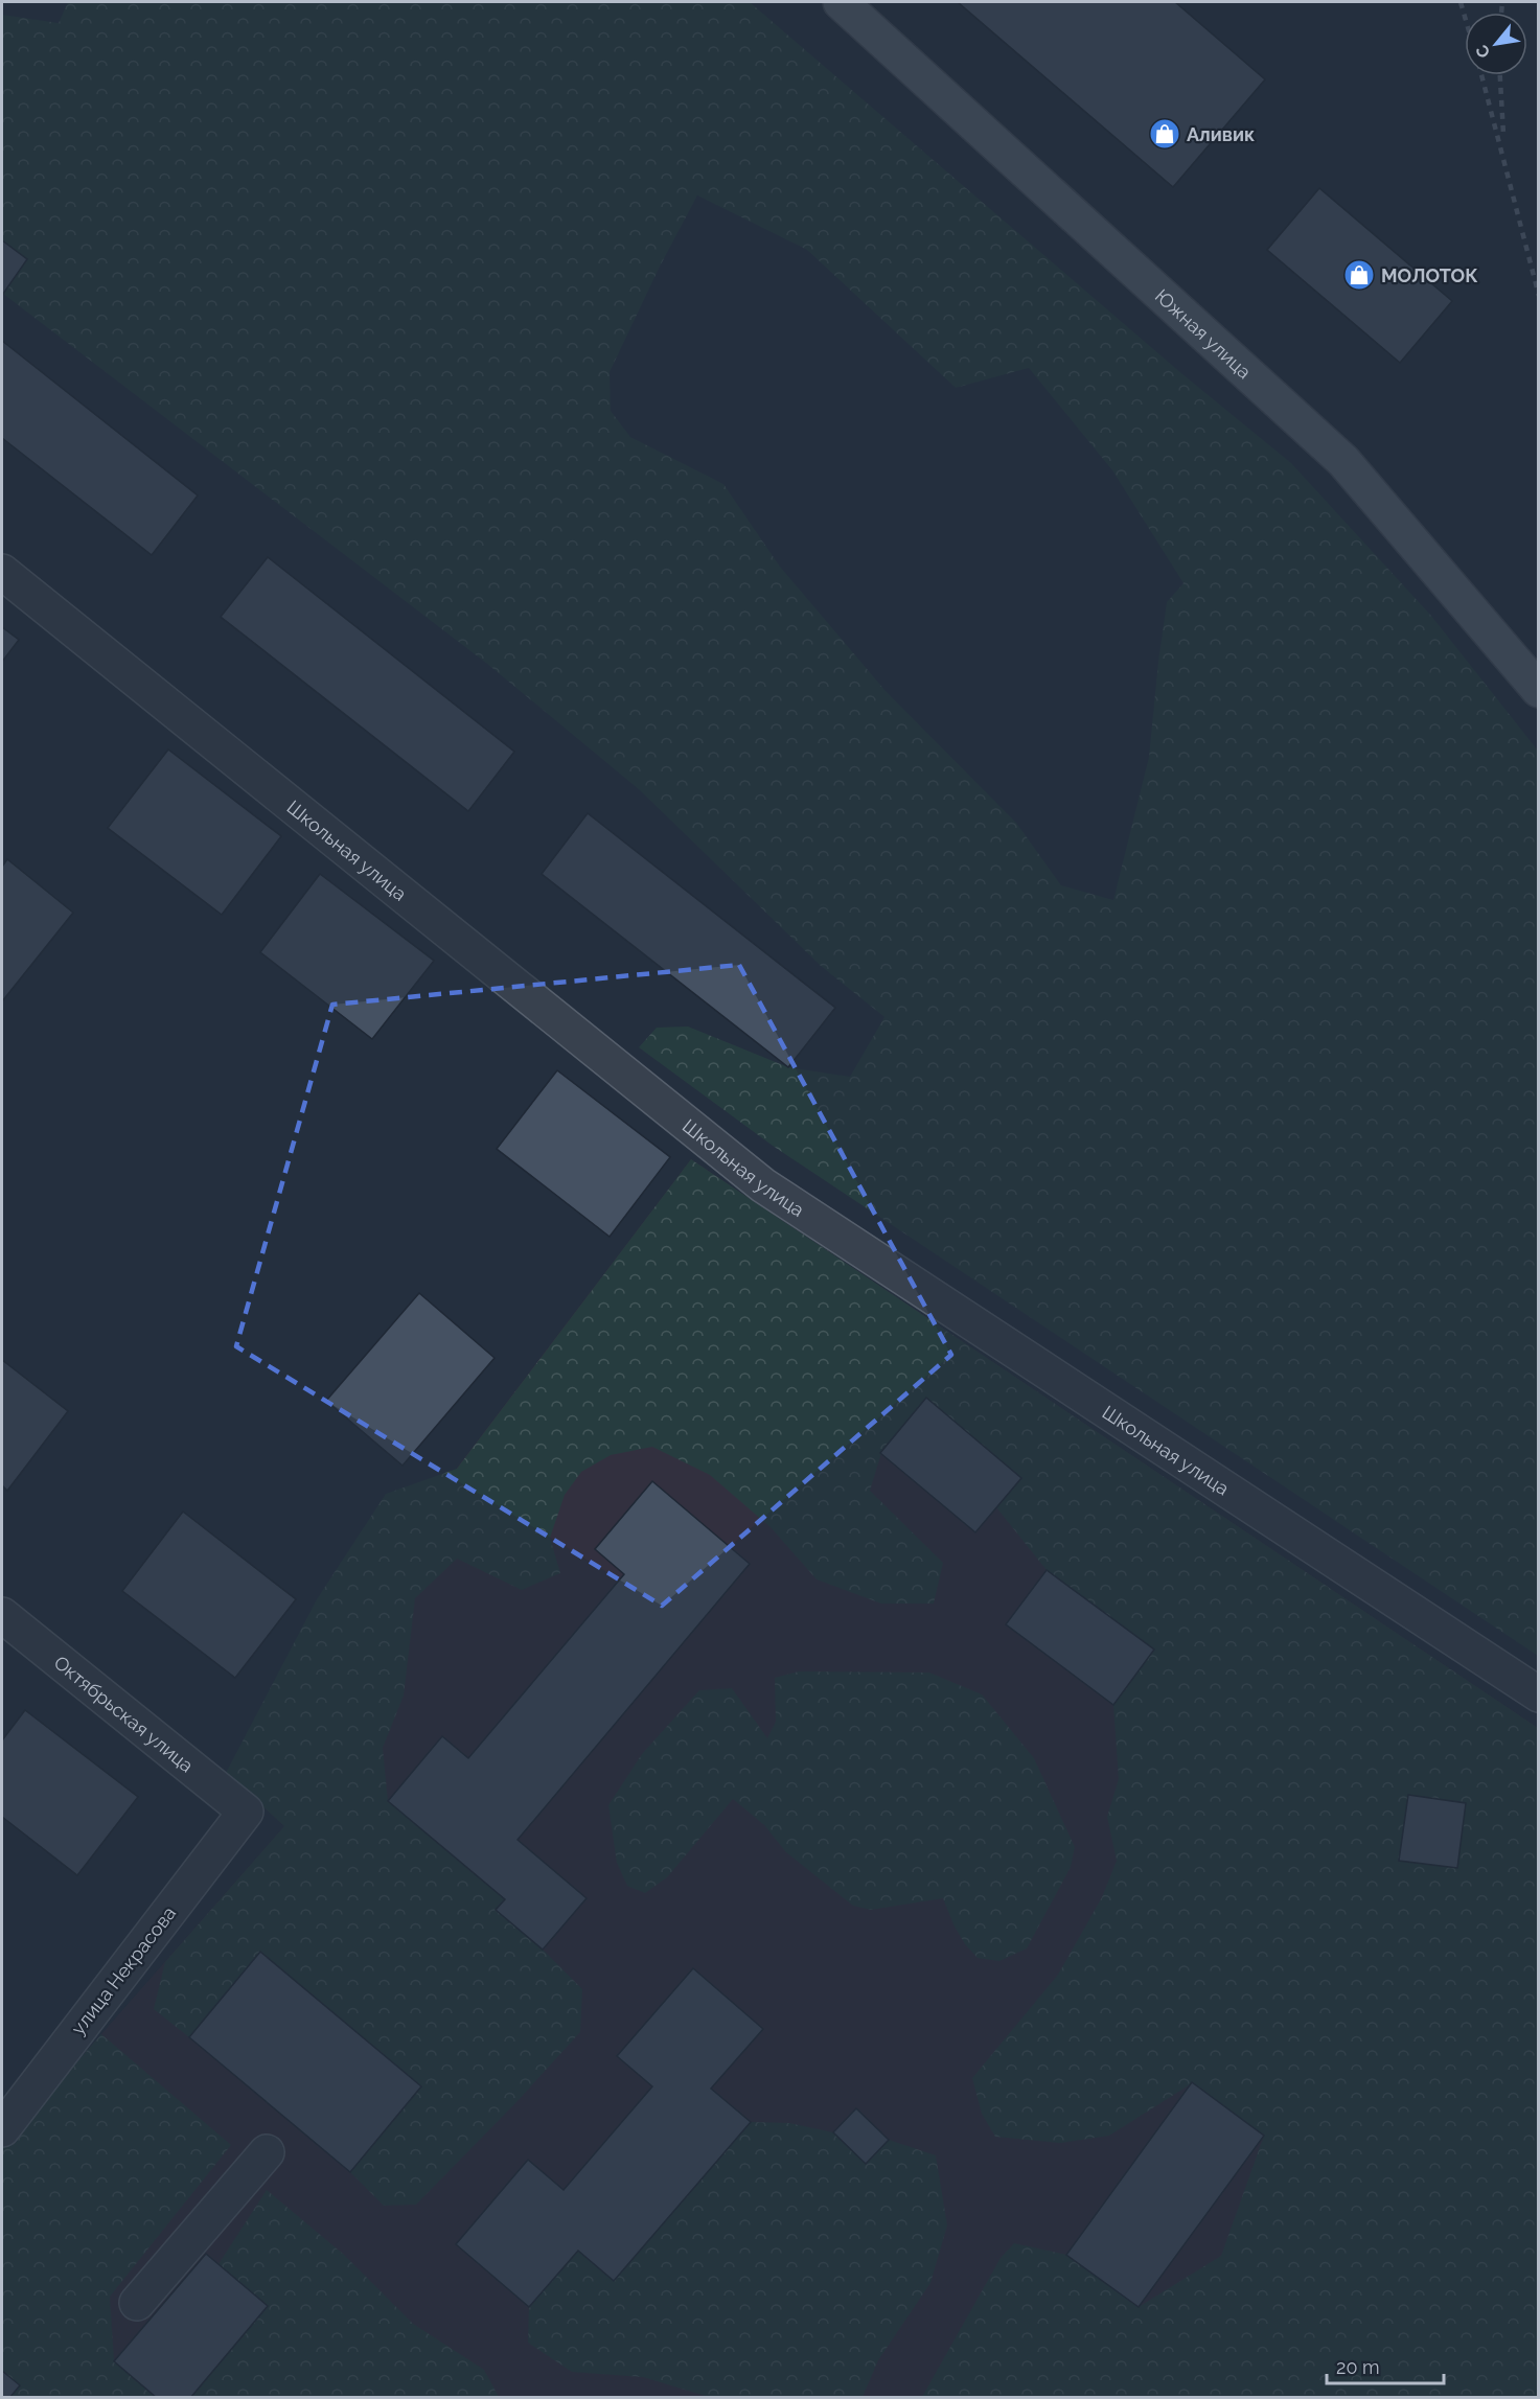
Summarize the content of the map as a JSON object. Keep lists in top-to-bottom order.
{
  "streets": {
    "main road": ["Южная улица"],
    "street": ["Школьная улица", "Октябрьская улица", "улица Некрасова"]
  },
  "crossings": [
    ["Октябрьская улица", "улица Некрасова"]
  ],
  "places": {
    "shop": ["Аливик", "МОЛОТОК"]
  },
  "scale_bar": "20 m",
  "north": "bottom left"
}
